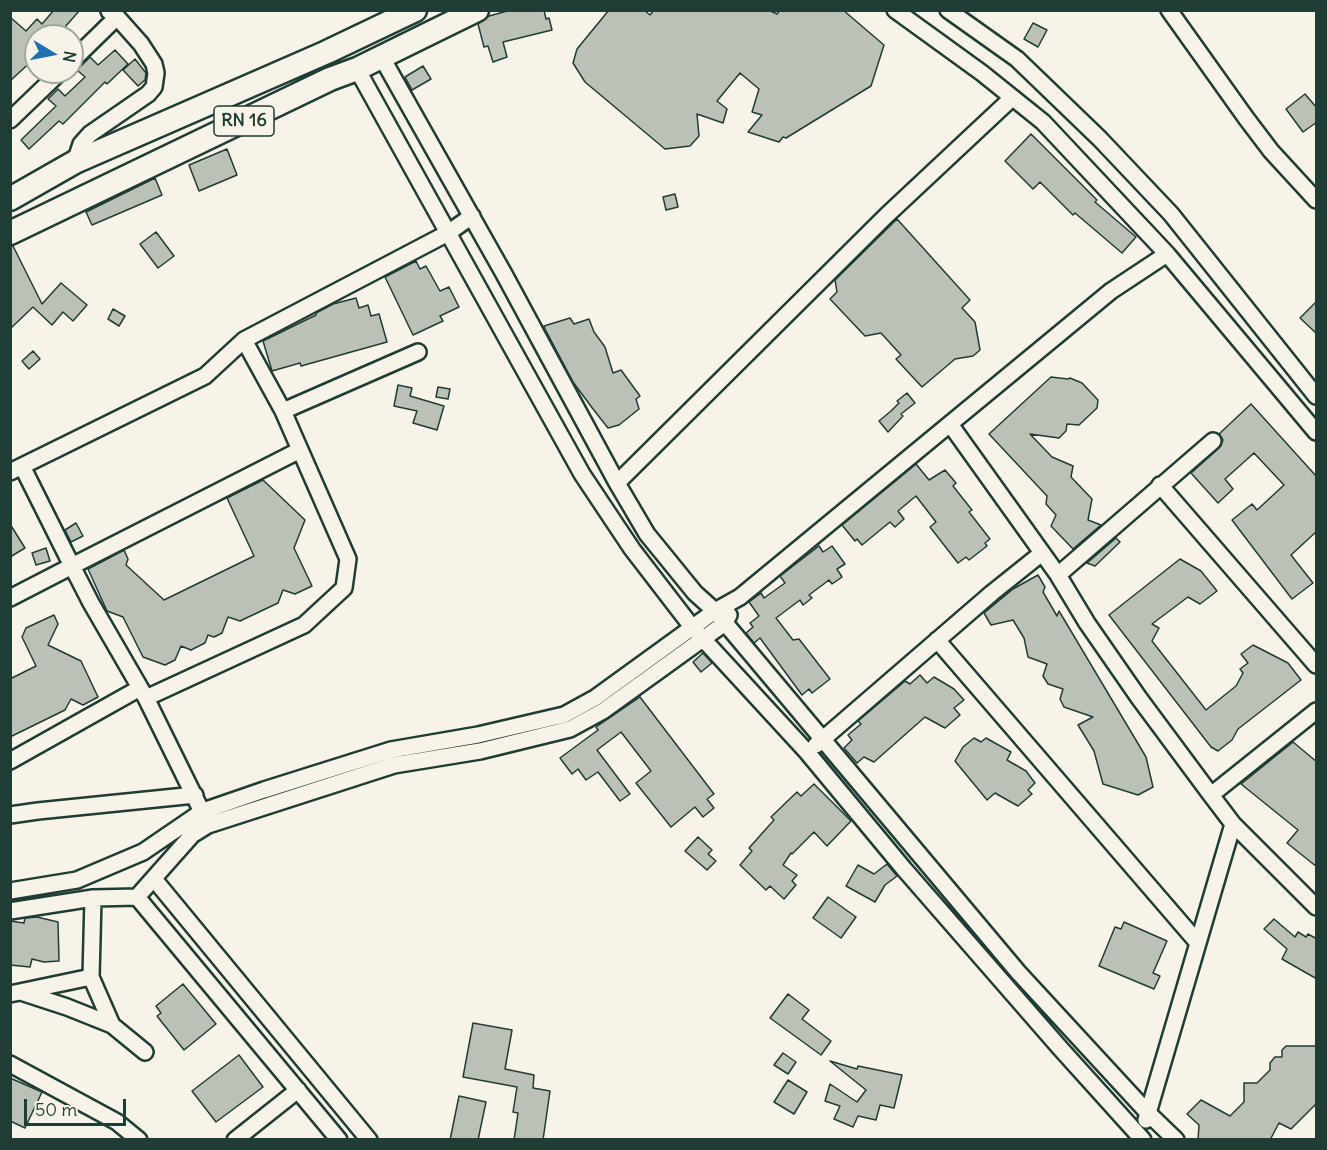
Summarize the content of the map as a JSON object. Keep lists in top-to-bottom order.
{
  "streets": {
    "highway": ["RN 16"]
  },
  "scale_bar": "50 m",
  "north": "right"
}
